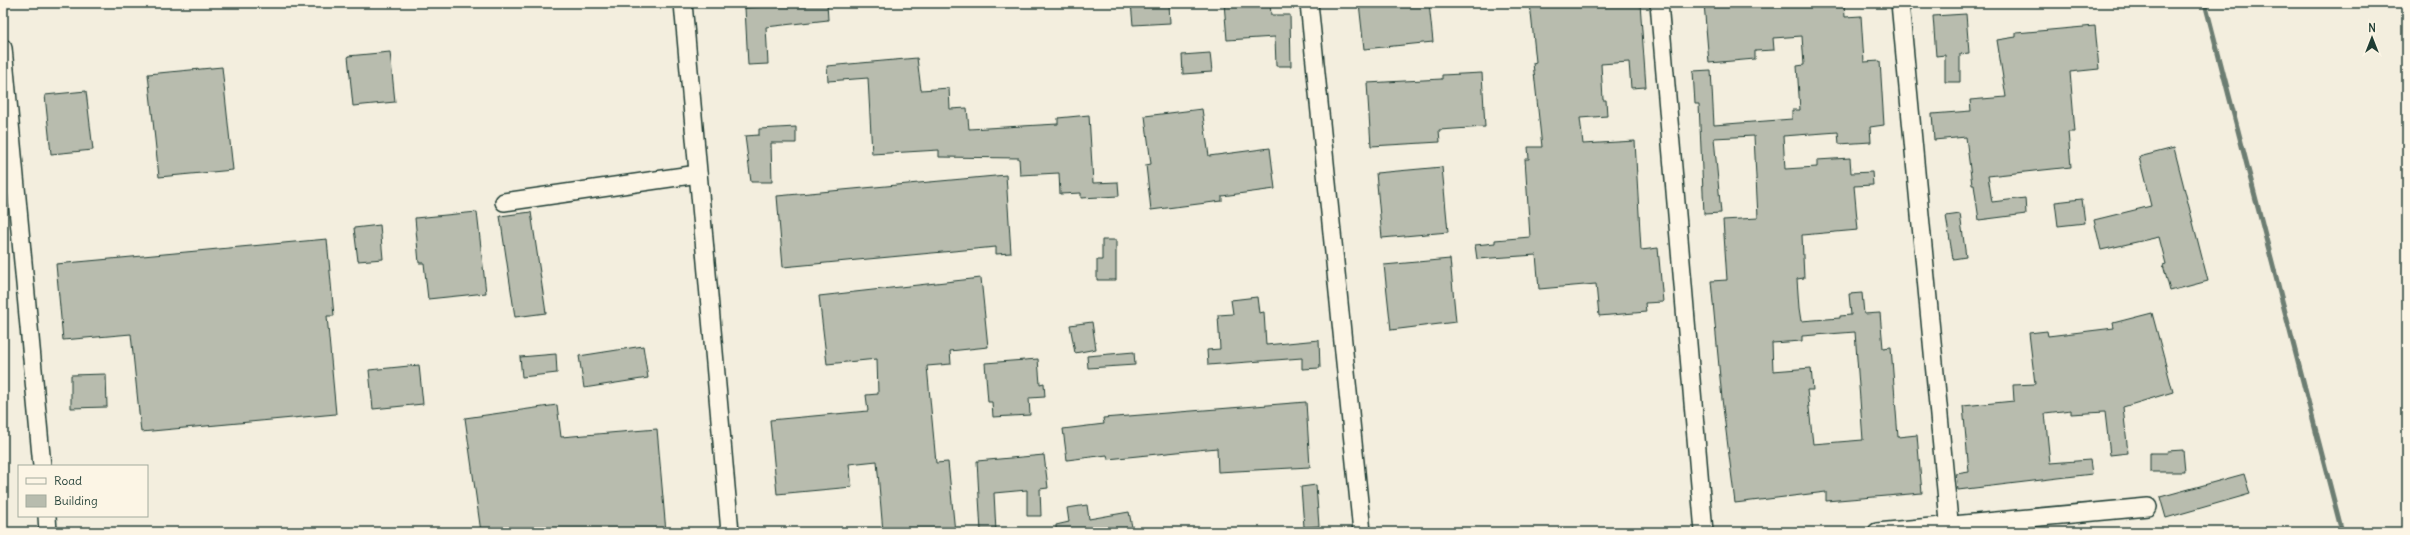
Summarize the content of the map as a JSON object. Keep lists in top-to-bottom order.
{
  "legend": ["Road", "Building"],
  "north": "top"
}
